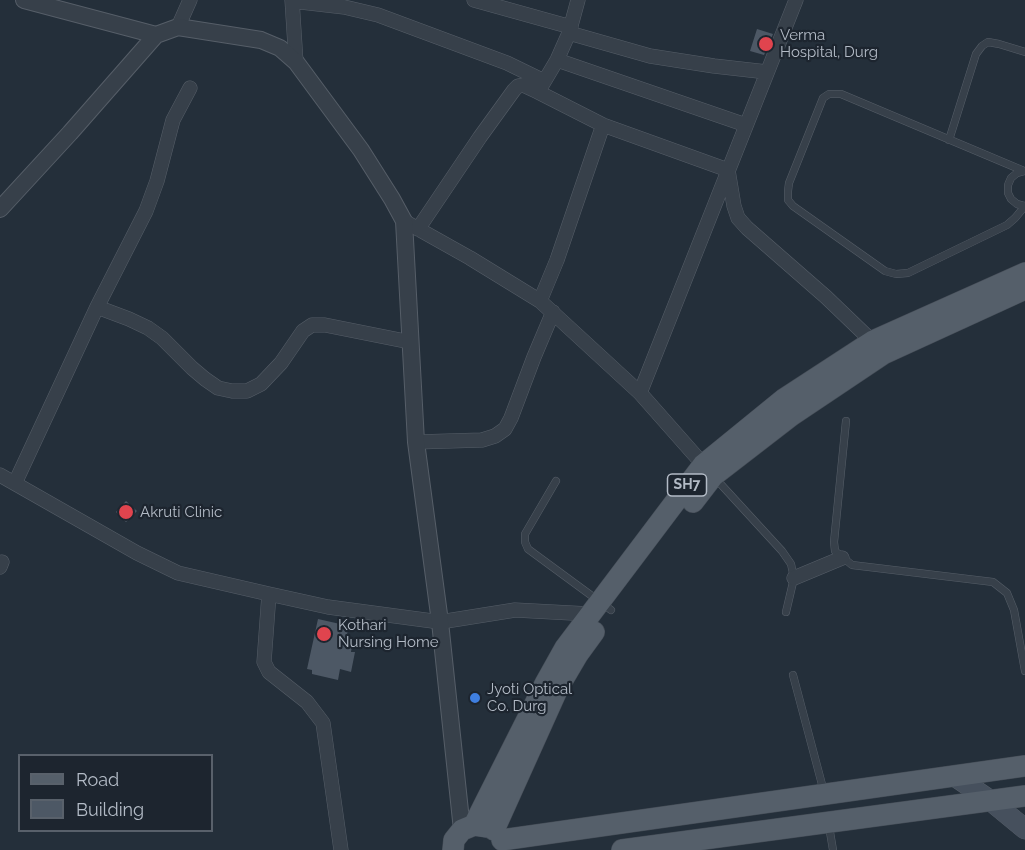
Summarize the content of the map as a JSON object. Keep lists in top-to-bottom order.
{
  "streets": {
    "main road": ["SH7"]
  },
  "places": [
    "Verma Hospital, Durg",
    "Akruti Clinic",
    "Kothari Nursing Home",
    "Jyoti Optical Co. Durg"
  ],
  "legend": ["Road", "Building"]
}
